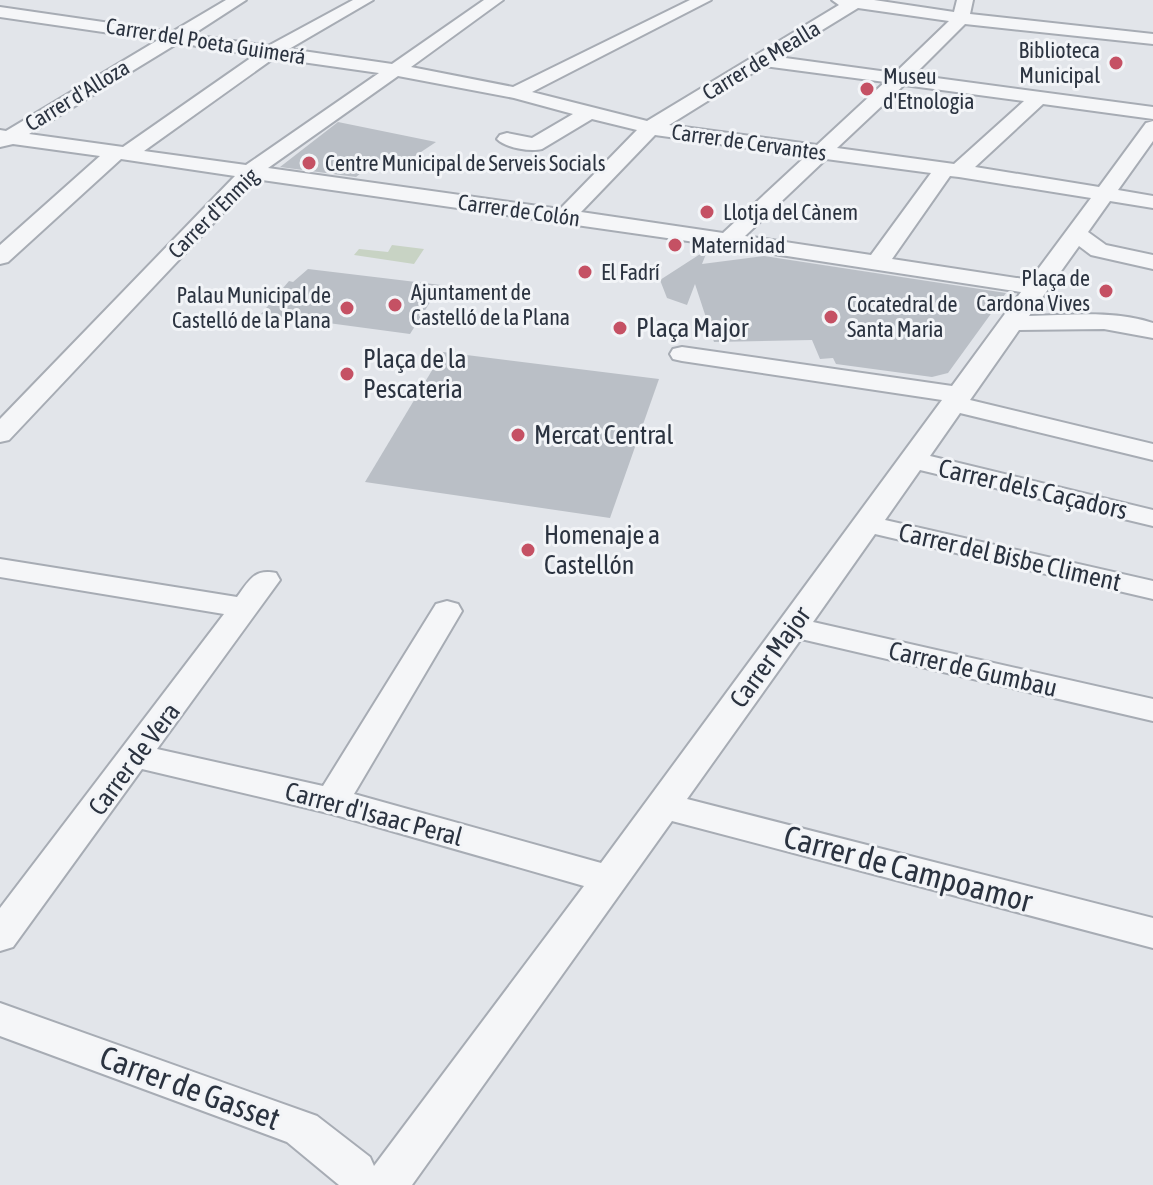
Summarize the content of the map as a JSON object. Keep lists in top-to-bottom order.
{
  "streets": {
    "street": [
      "Carrer del Poeta Guimerá",
      "Carrer de Mealla",
      "Carrer d'Alloza",
      "Carrer de Cervantes",
      "Carrer de Colón",
      "Carrer d'Enmig",
      "Carrer dels Caçadors",
      "Carrer del Bisbe Climent",
      "Carrer Major",
      "Carrer de Gumbau",
      "Carrer de Vera",
      "Carrer d'Isaac Peral",
      "Carrer de Campoamor",
      "Carrer de Gasset"
    ]
  },
  "crossings": [
    ["Carrer del Poeta Guimerá", "Carrer d'Alloza"],
    ["Carrer del Poeta Guimerá", "Carrer de Cervantes"],
    ["Carrer del Poeta Guimerá", "Carrer d'Enmig"],
    ["Carrer de Mealla", "Carrer de Cervantes"],
    ["Carrer de Mealla", "Carrer de Colón"],
    ["Carrer d'Alloza", "Carrer de Colón"],
    ["Carrer de Cervantes", "Carrer d'Enmig"],
    ["Carrer de Cervantes", "Carrer Major"],
    ["Carrer de Colón", "Carrer d'Enmig"],
    ["Carrer de Colón", "Carrer Major"],
    ["Carrer dels Caçadors", "Carrer Major"],
    ["Carrer del Bisbe Climent", "Carrer Major"],
    ["Carrer Major", "Carrer de Gumbau"],
    ["Carrer Major", "Carrer d'Isaac Peral"],
    ["Carrer Major", "Carrer de Campoamor"],
    ["Carrer de Vera", "Carrer d'Isaac Peral"]
  ],
  "places": [
    "Biblioteca Municipal",
    "Museu d'Etnologia",
    "Centre Municipal de Serveis Socials",
    "Llotja del Cànem",
    "Maternidad",
    "El Fadrí",
    "Plaça de Cardona Vives",
    "Ajuntament de Castelló de la Plana",
    "Palau Municipal de Castelló de la Plana",
    "Cocatedral de Santa Maria",
    "Plaça Major",
    "Plaça de la Pescateria",
    "Mercat Central",
    "Homenaje a Castellón"
  ]
}
